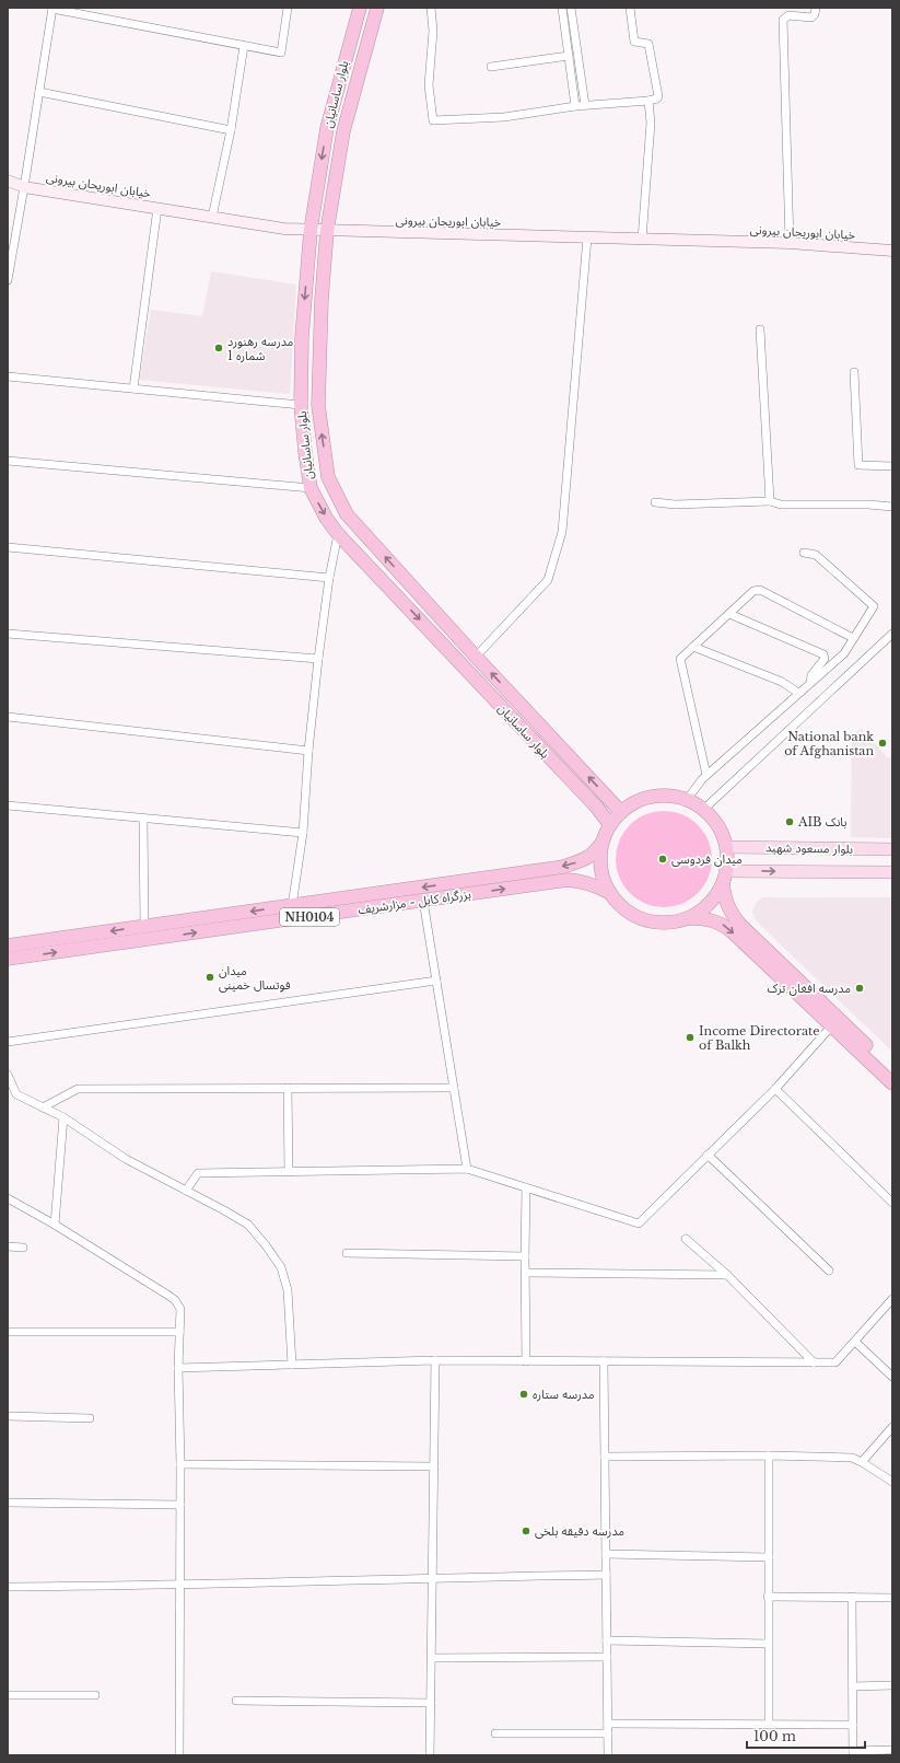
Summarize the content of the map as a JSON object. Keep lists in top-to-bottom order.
{
  "streets": {
    "highway": ["بلوار ساسانیان", "بزرگراه کابل - مزارشریف", "NH0104"],
    "main road": ["بلوار مسعود شهید"],
    "street": ["خیابان ابوریحان بیرونی"]
  },
  "crossings": [
    ["بلوار ساسانیان", "خیابان ابوریحان بیرونی"],
    ["بلوار ساسانیان", "بلوار مسعود شهید"],
    ["بلوار ساسانیان", "بزرگراه کابل - مزارشریف"],
    ["بلوار ساسانیان", "NH0104"],
    ["بلوار مسعود شهید", "بزرگراه کابل - مزارشریف"],
    ["بلوار مسعود شهید", "NH0104"],
    ["بزرگراه کابل - مزارشریف", "NH0104"]
  ],
  "places": [
    "مدرسه رهنورد شماره 1",
    "National bank of Afghanistan",
    "AIB بانک",
    "میدان فردوسی",
    "میدان فوتسال خمینی",
    "مدرسه افغان ترک",
    "Income Directorate of Balkh",
    "مدرسه ستاره",
    "مدرسه دقيقه بلخى"
  ],
  "scale_bar": "100 m"
}
